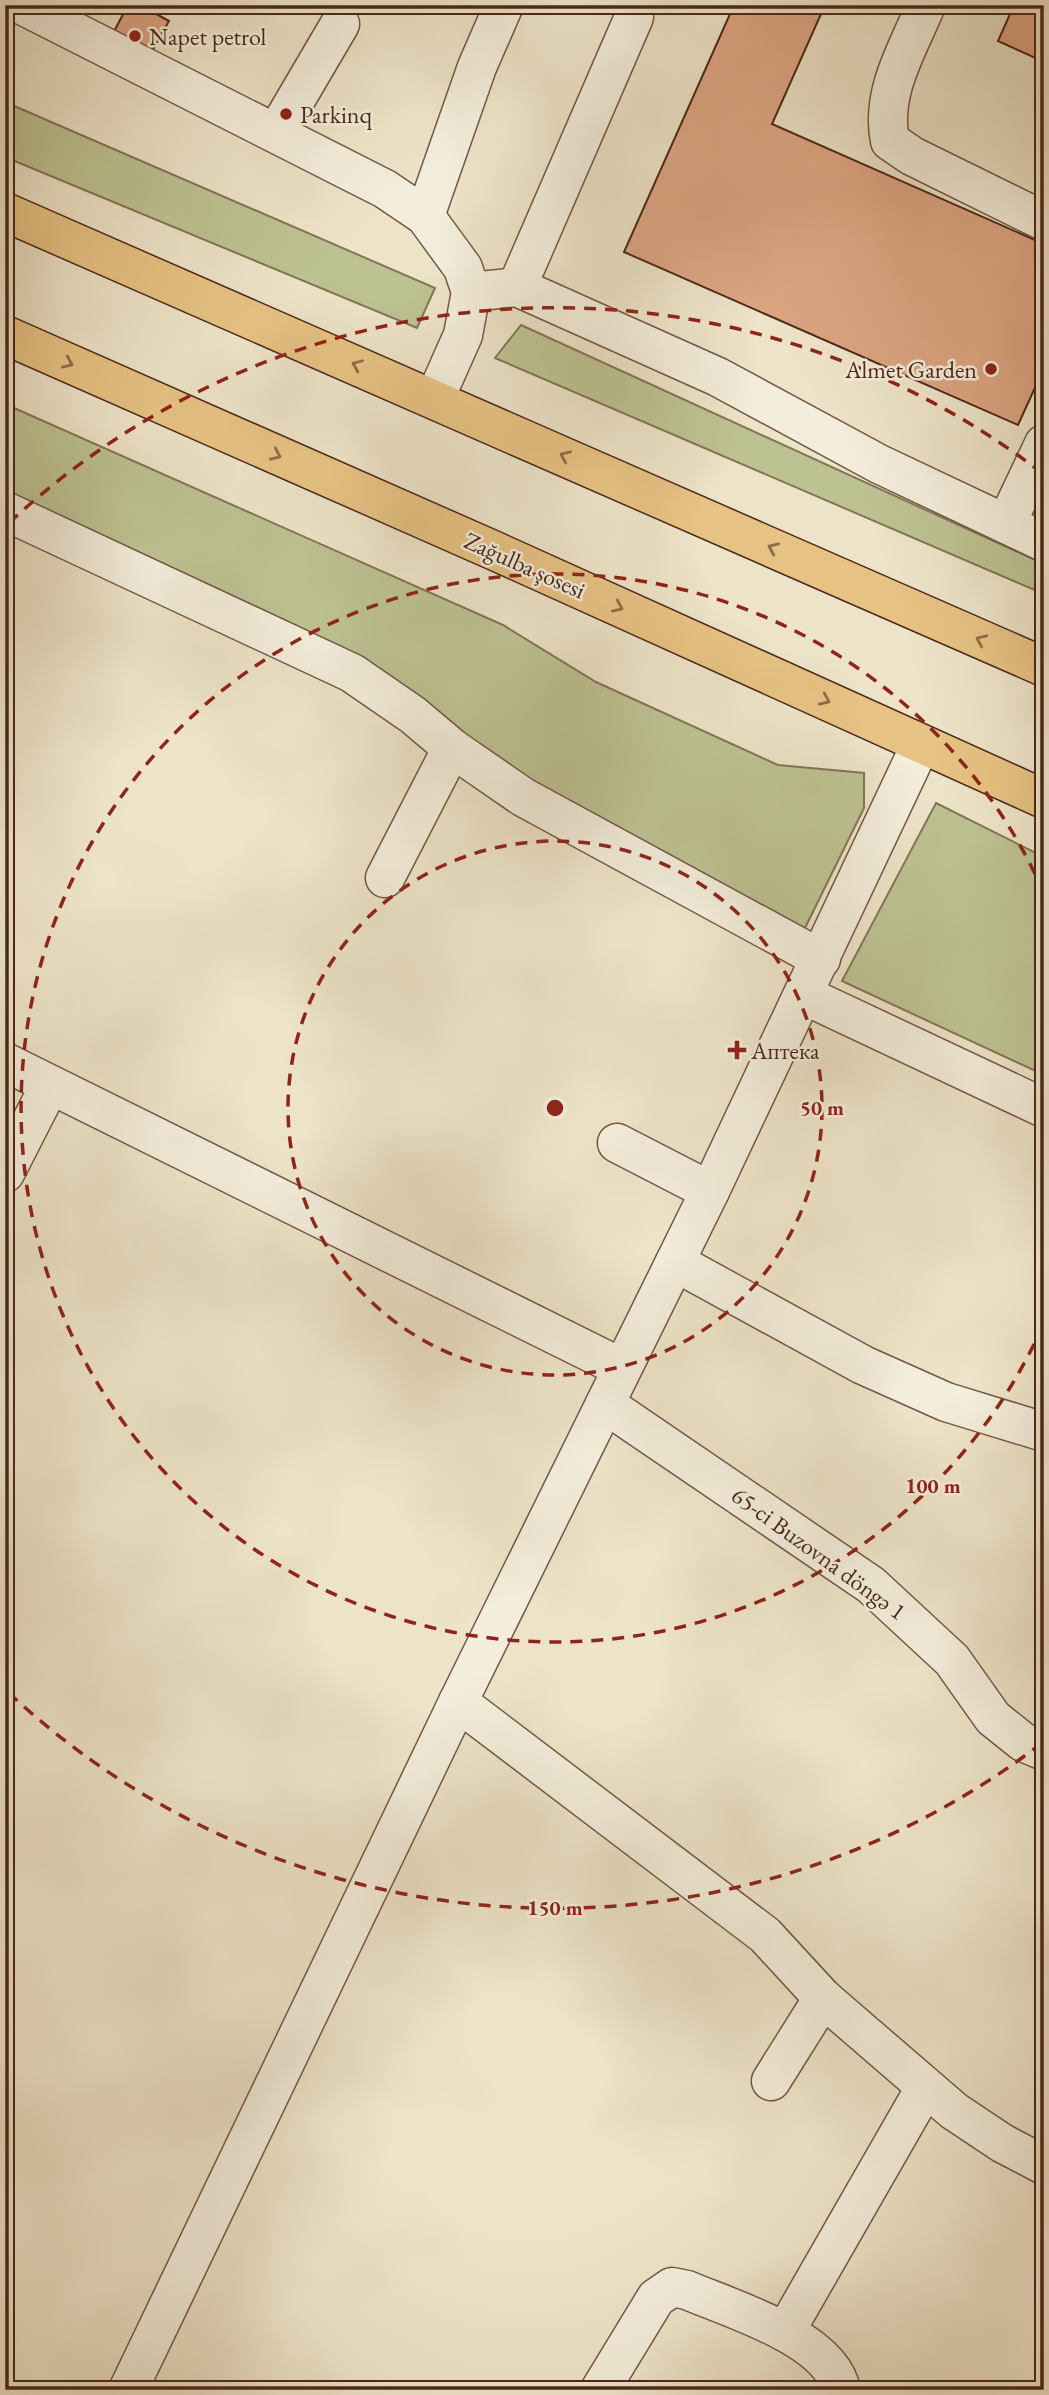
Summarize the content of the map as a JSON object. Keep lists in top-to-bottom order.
{
  "streets": {
    "highway": ["Zağulba şosesi"],
    "street": ["65-ci Buzovna döngə 1"]
  },
  "places": {
    "other": ["Napet petrol", "Parkinq", "Almet Garden"],
    "health": ["Аптека"]
  },
  "rings": ["50 m", "100 m", "150 m"]
}
